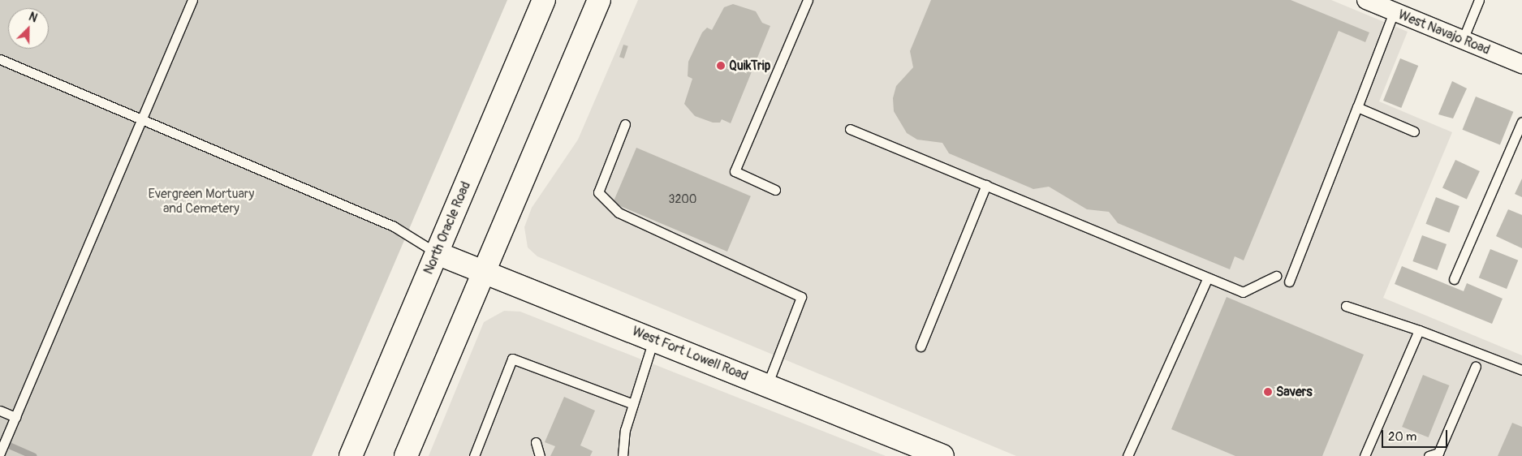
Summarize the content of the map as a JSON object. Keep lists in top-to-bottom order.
{
  "streets": {
    "main road": ["North Oracle Road", "West Fort Lowell Road"],
    "street": ["West Navajo Road"]
  },
  "crossings": [
    ["North Oracle Road", "West Fort Lowell Road"]
  ],
  "parks": ["Evergreen Mortuary and Cemetery"],
  "places": ["QuikTrip", "Savers"],
  "house_numbers": ["3200"],
  "scale_bar": "20 m",
  "north": "top right"
}
